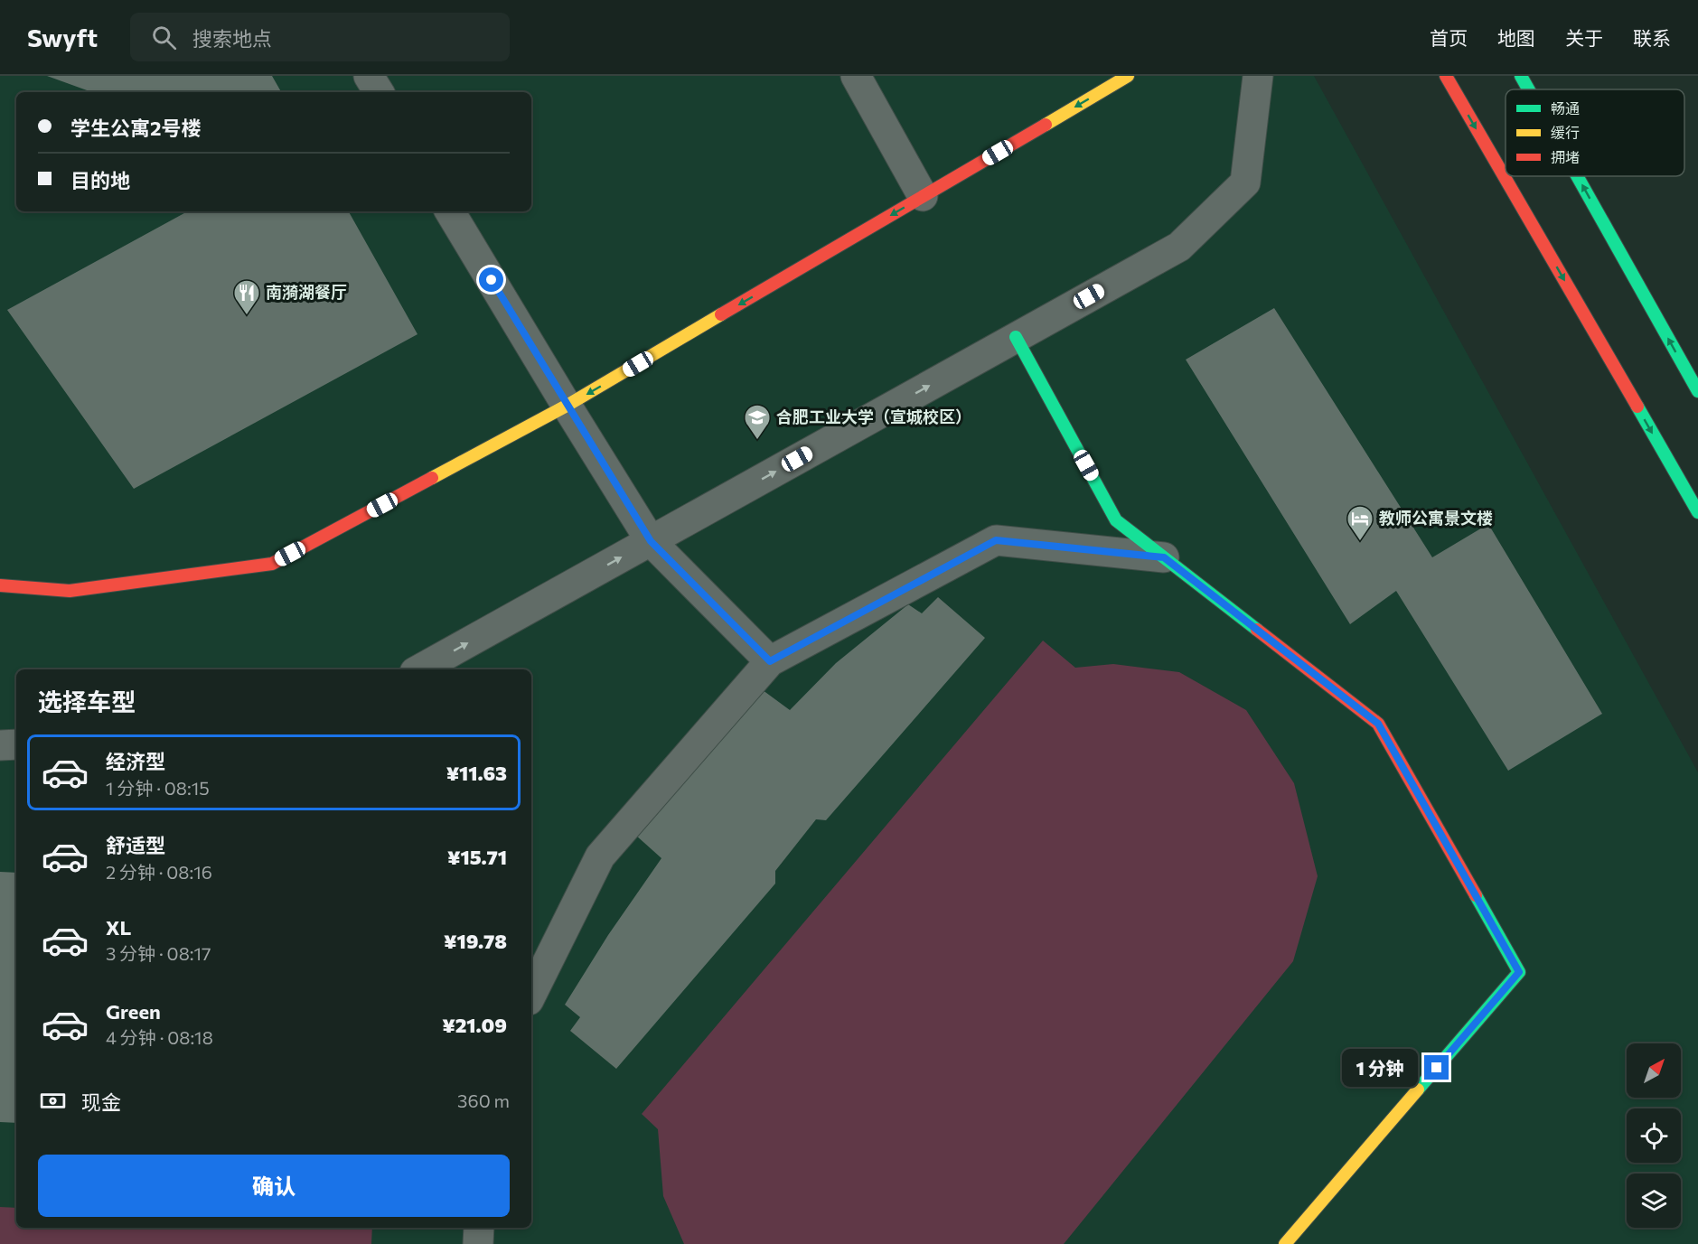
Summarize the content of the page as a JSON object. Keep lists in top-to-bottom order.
{
  "places": {
    "restaurant": ["南漪湖餐厅"],
    "school or university": ["合肥工业大学（宣城校区）"],
    "hotel": ["教师公寓景文楼"]
  },
  "legend": ["畅通", "缓行", "拥堵"],
  "north": "top right",
  "page": {
    "header": "Swyft",
    "search": "搜索地点",
    "nav": [
      "首页",
      "地图",
      "关于",
      "联系"
    ],
    "banner": ["学生公寓2号楼", "目的地"],
    "heading": "选择车型",
    "list": [
      {
        "name": "经济型",
        "note": "1 分钟 · 08:15",
        "value": "¥11.63"
      },
      {
        "name": "舒适型",
        "note": "2 分钟 · 08:16",
        "value": "¥15.71"
      },
      {
        "name": "XL",
        "note": "3 分钟 · 08:17",
        "value": "¥19.78"
      },
      {
        "name": "Green",
        "note": "4 分钟 · 08:18",
        "value": "¥21.09"
      }
    ],
    "bubble": "1 分钟",
    "pay": ["现金", "360 m"],
    "buttons": "确认"
  }
}
